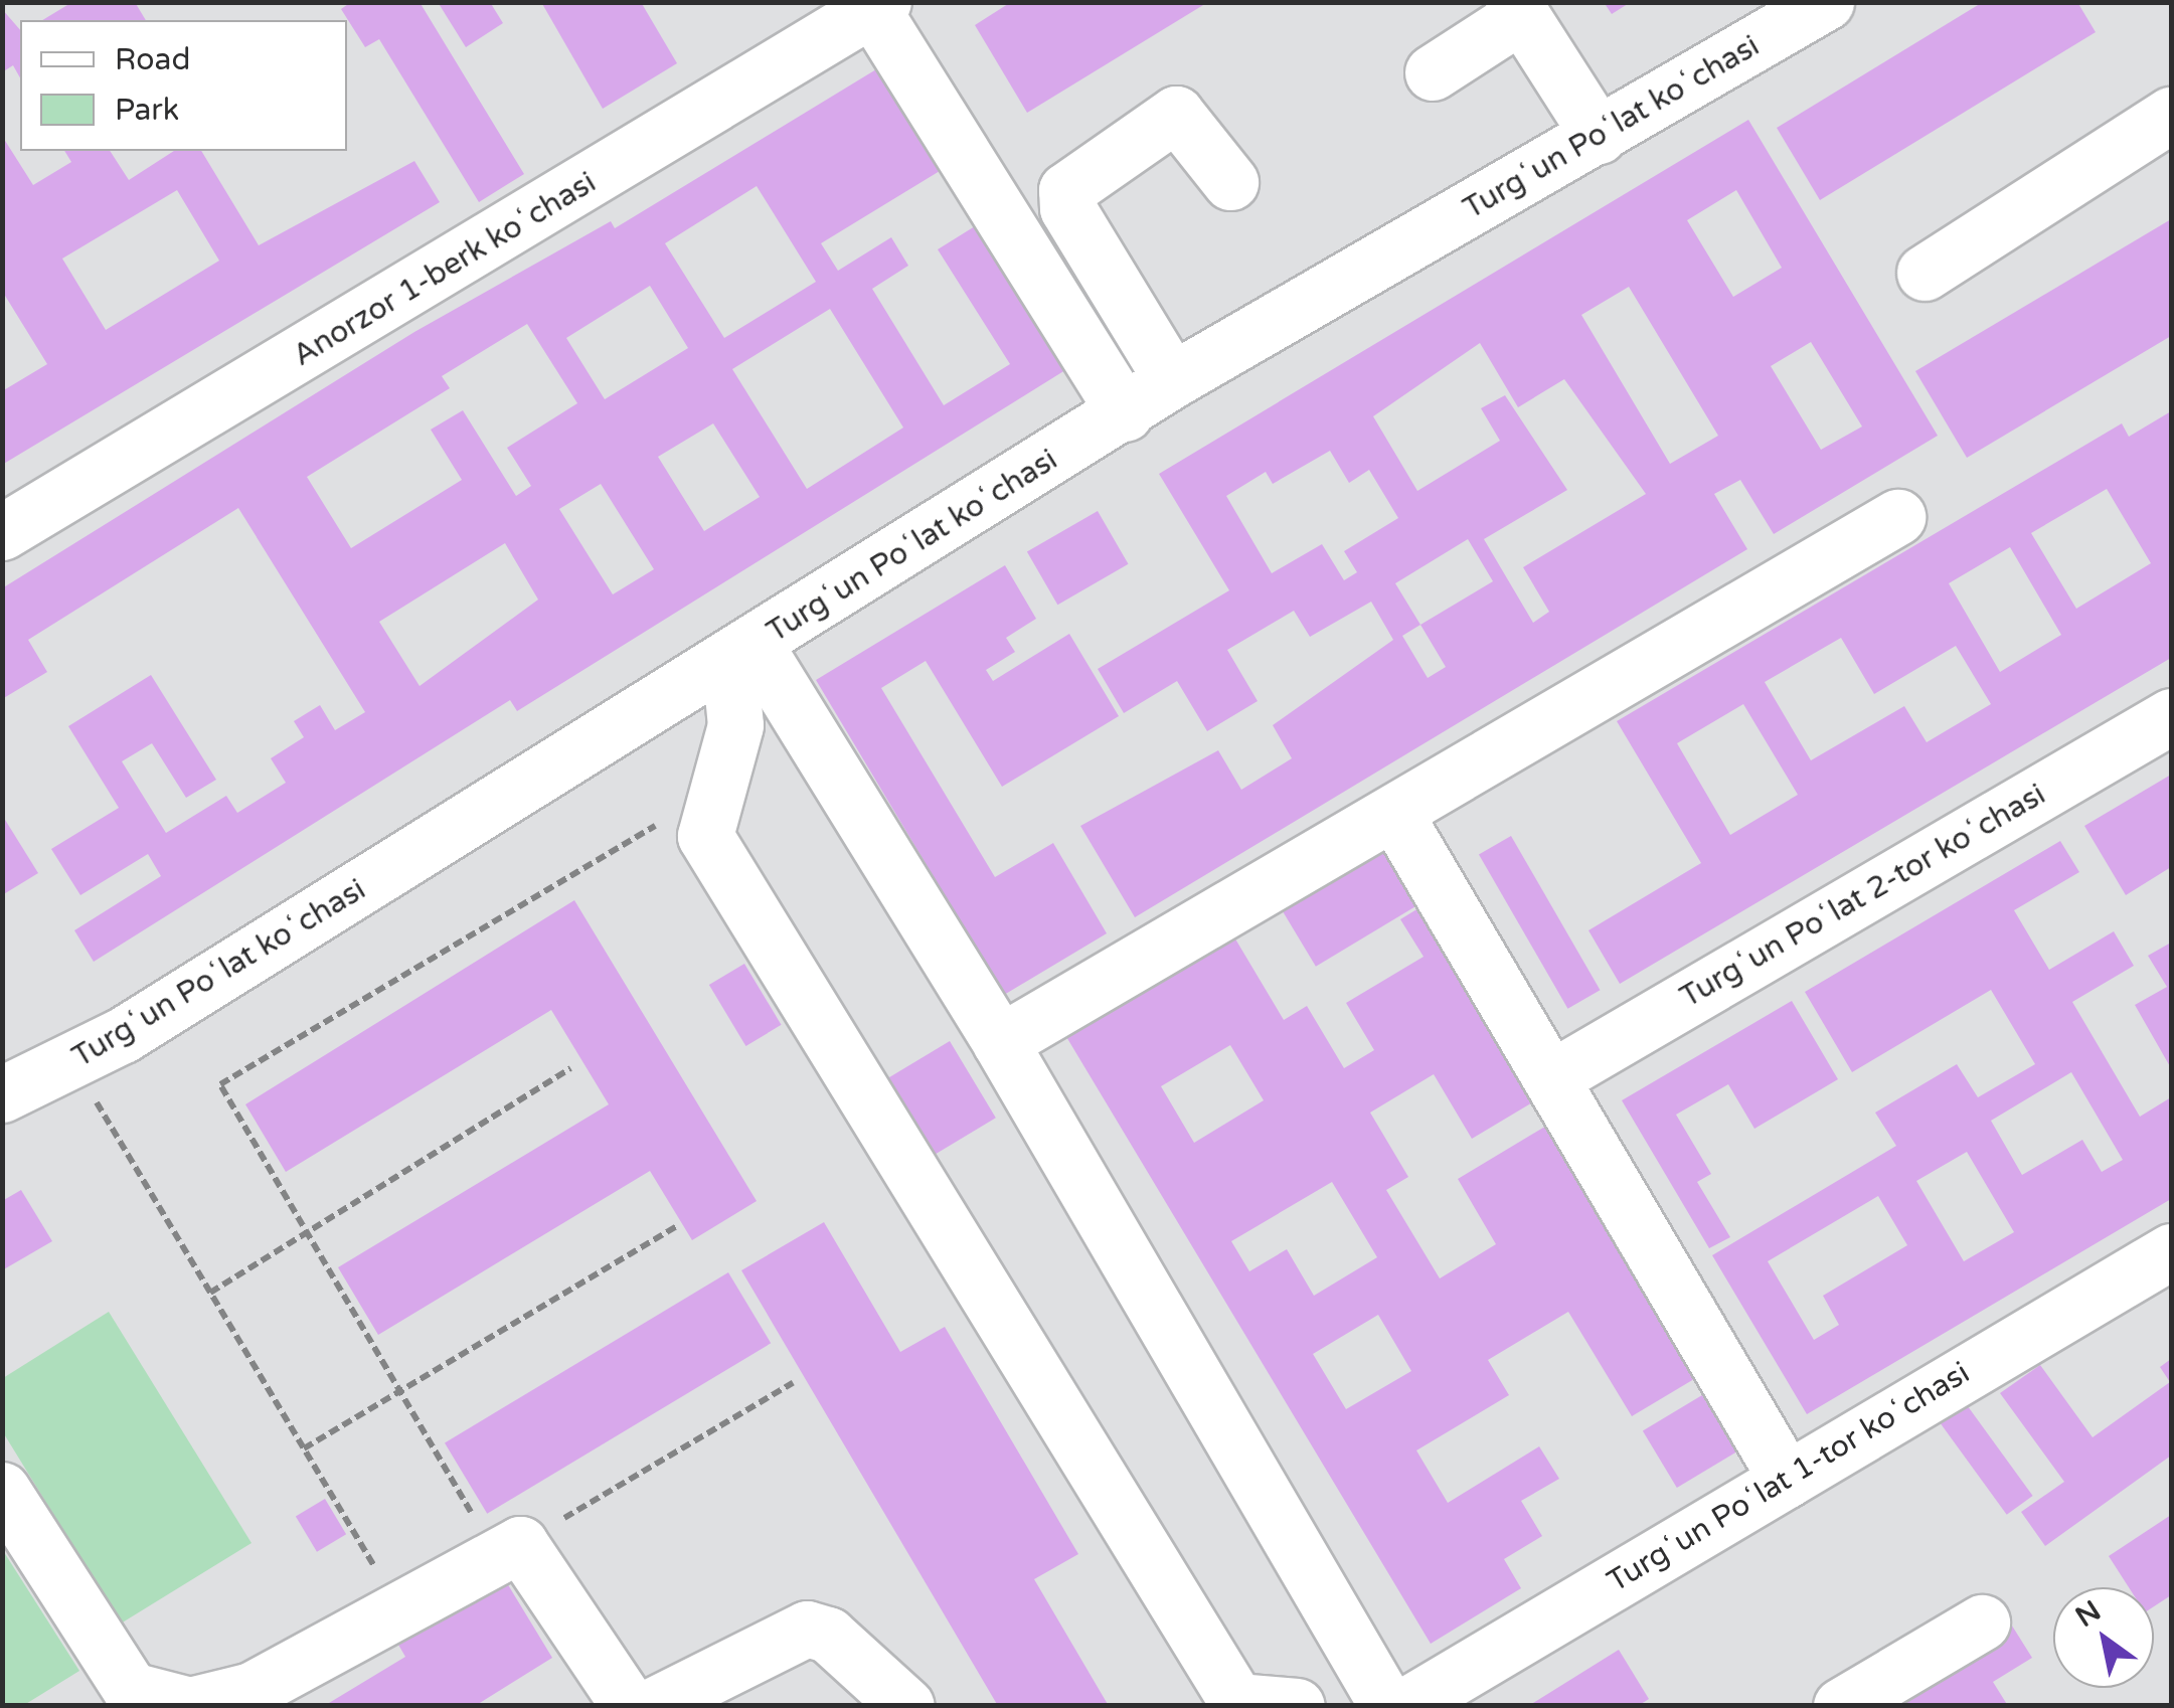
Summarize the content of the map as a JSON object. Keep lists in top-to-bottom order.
{
  "streets": {
    "street": [
      "Turgʻun Poʻlat koʻchasi",
      "Anorzor 1-berk koʻchasi",
      "Turgʻun Poʻlat 2-tor koʻchasi",
      "Turgʻun Poʻlat 1-tor koʻchasi"
    ]
  },
  "legend": ["Road", "Park"],
  "north": "top left"
}
